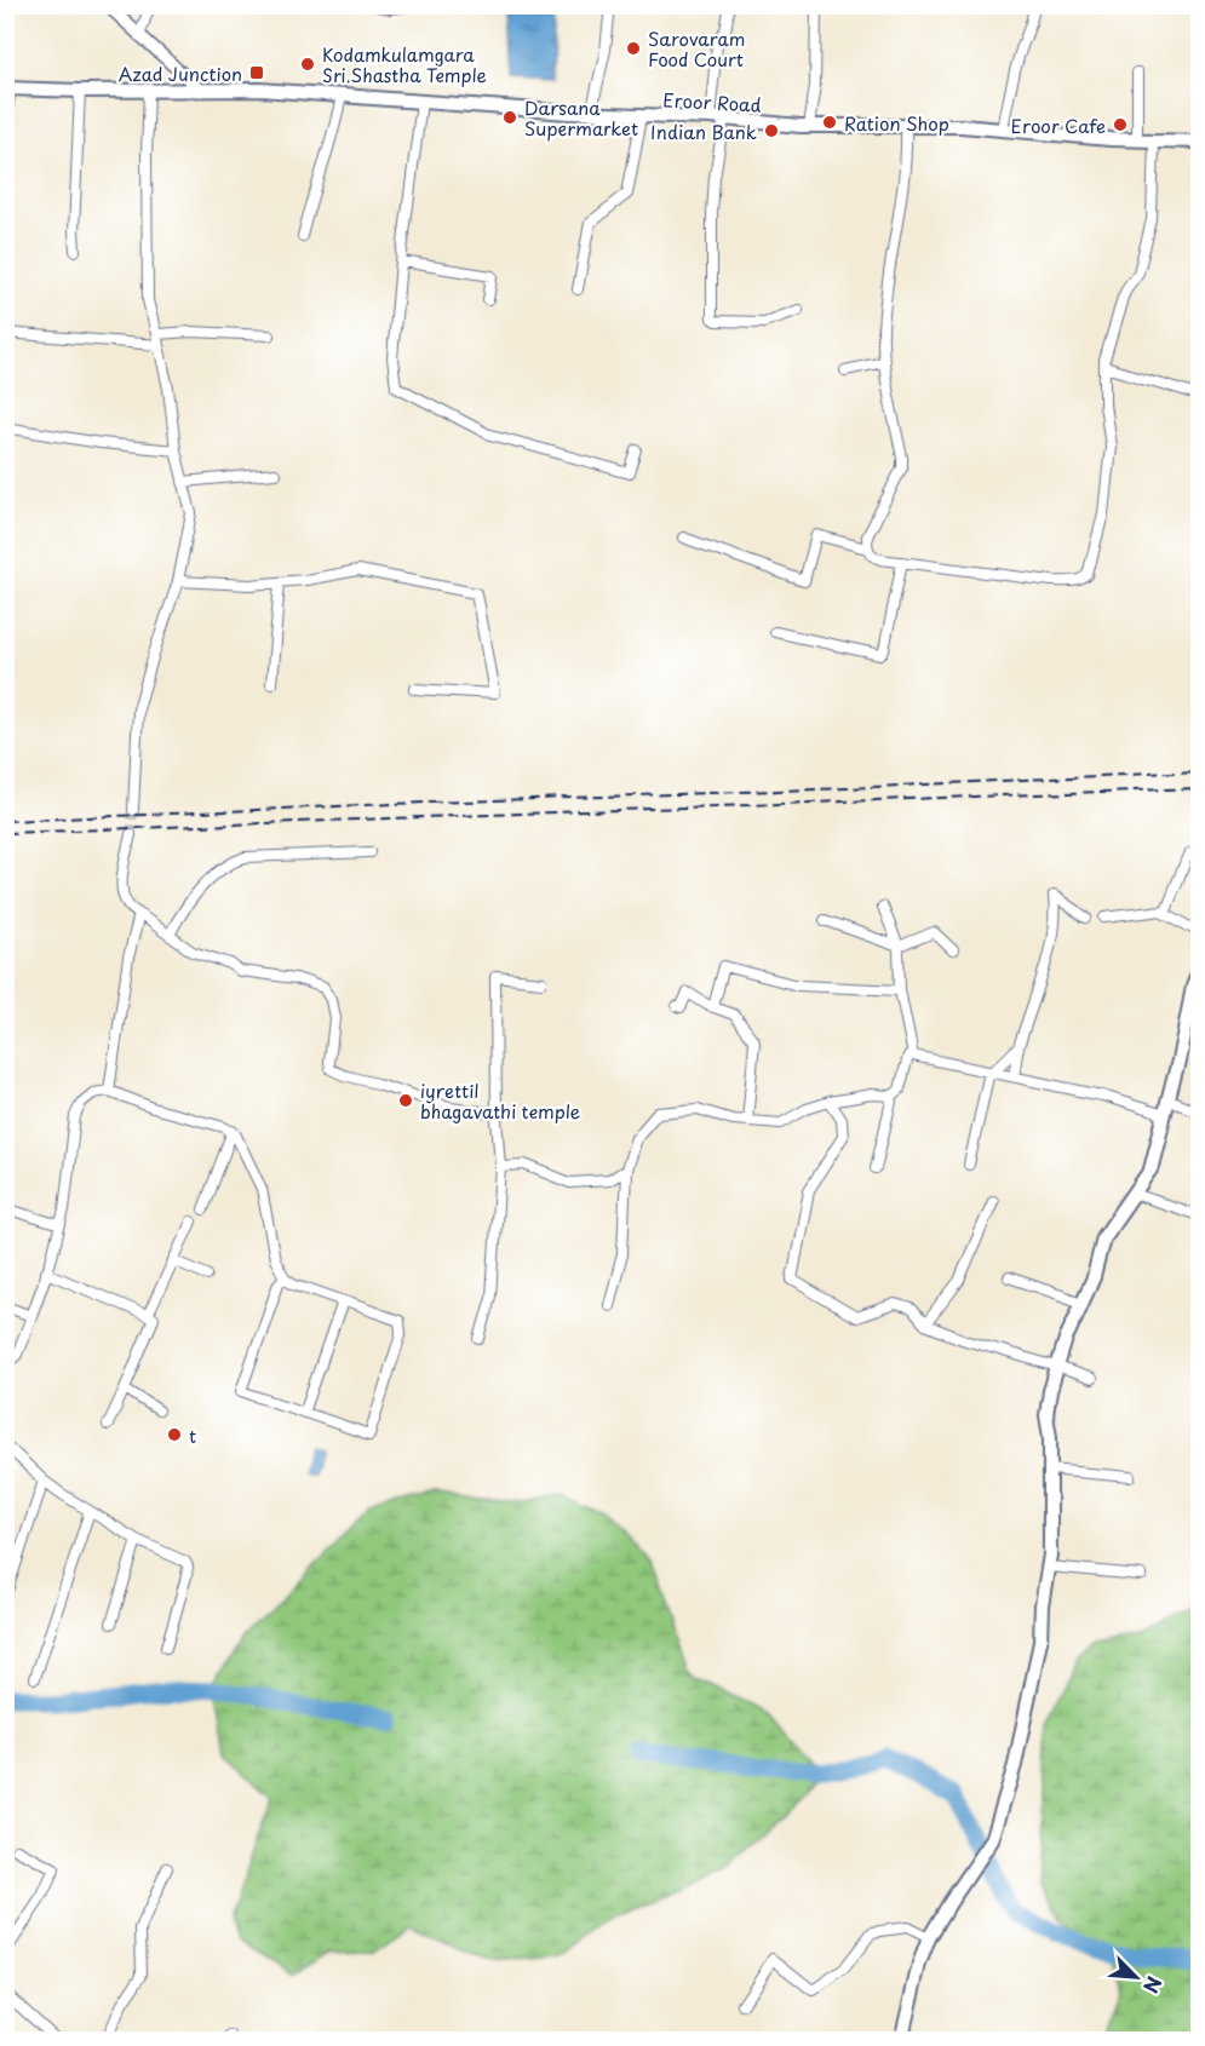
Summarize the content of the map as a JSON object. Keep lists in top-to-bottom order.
{
  "streets": {
    "main road": ["Eroor Road"]
  },
  "places": {
    "other": [
      "Sarovaram Food Court",
      "Kodamkulamgara Sri.Shastha Temple",
      "Darsana Supermarket",
      "Ration Shop",
      "Eroor Cafe",
      "Indian Bank",
      "iyrettil bhagavathi temple",
      "t"
    ],
    "transit": ["Azad Junction"]
  },
  "north": "bottom right"
}
